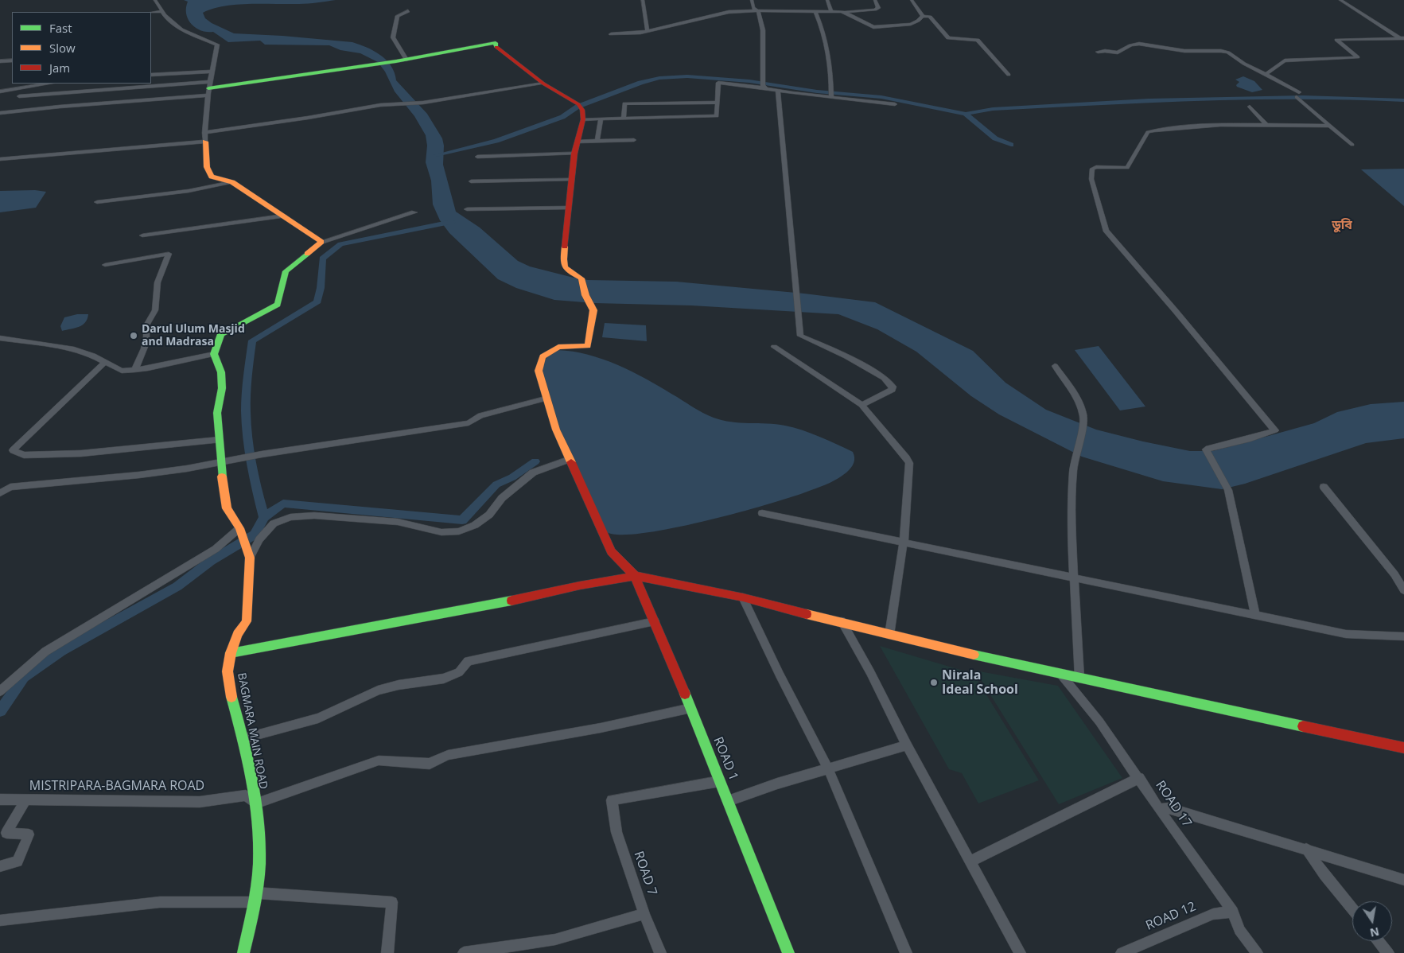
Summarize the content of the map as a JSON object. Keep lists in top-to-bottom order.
{
  "streets": {
    "street": [
      "BAGMARA MAIN ROAD",
      "ROAD 1",
      "MISTRIPARA-BAGMARA ROAD",
      "ROAD 17",
      "ROAD 7",
      "ROAD 12"
    ]
  },
  "crossings": [
    ["BAGMARA MAIN ROAD", "MISTRIPARA-BAGMARA ROAD"],
    ["ROAD 1", "ROAD 7"],
    ["ROAD 17", "ROAD 12"]
  ],
  "districts": ["ডুবি"],
  "places": ["Darul Ulum Masjid and Madrasa", "Nirala Ideal School"],
  "legend": ["Fast", "Slow", "Jam"],
  "north": "bottom"
}
